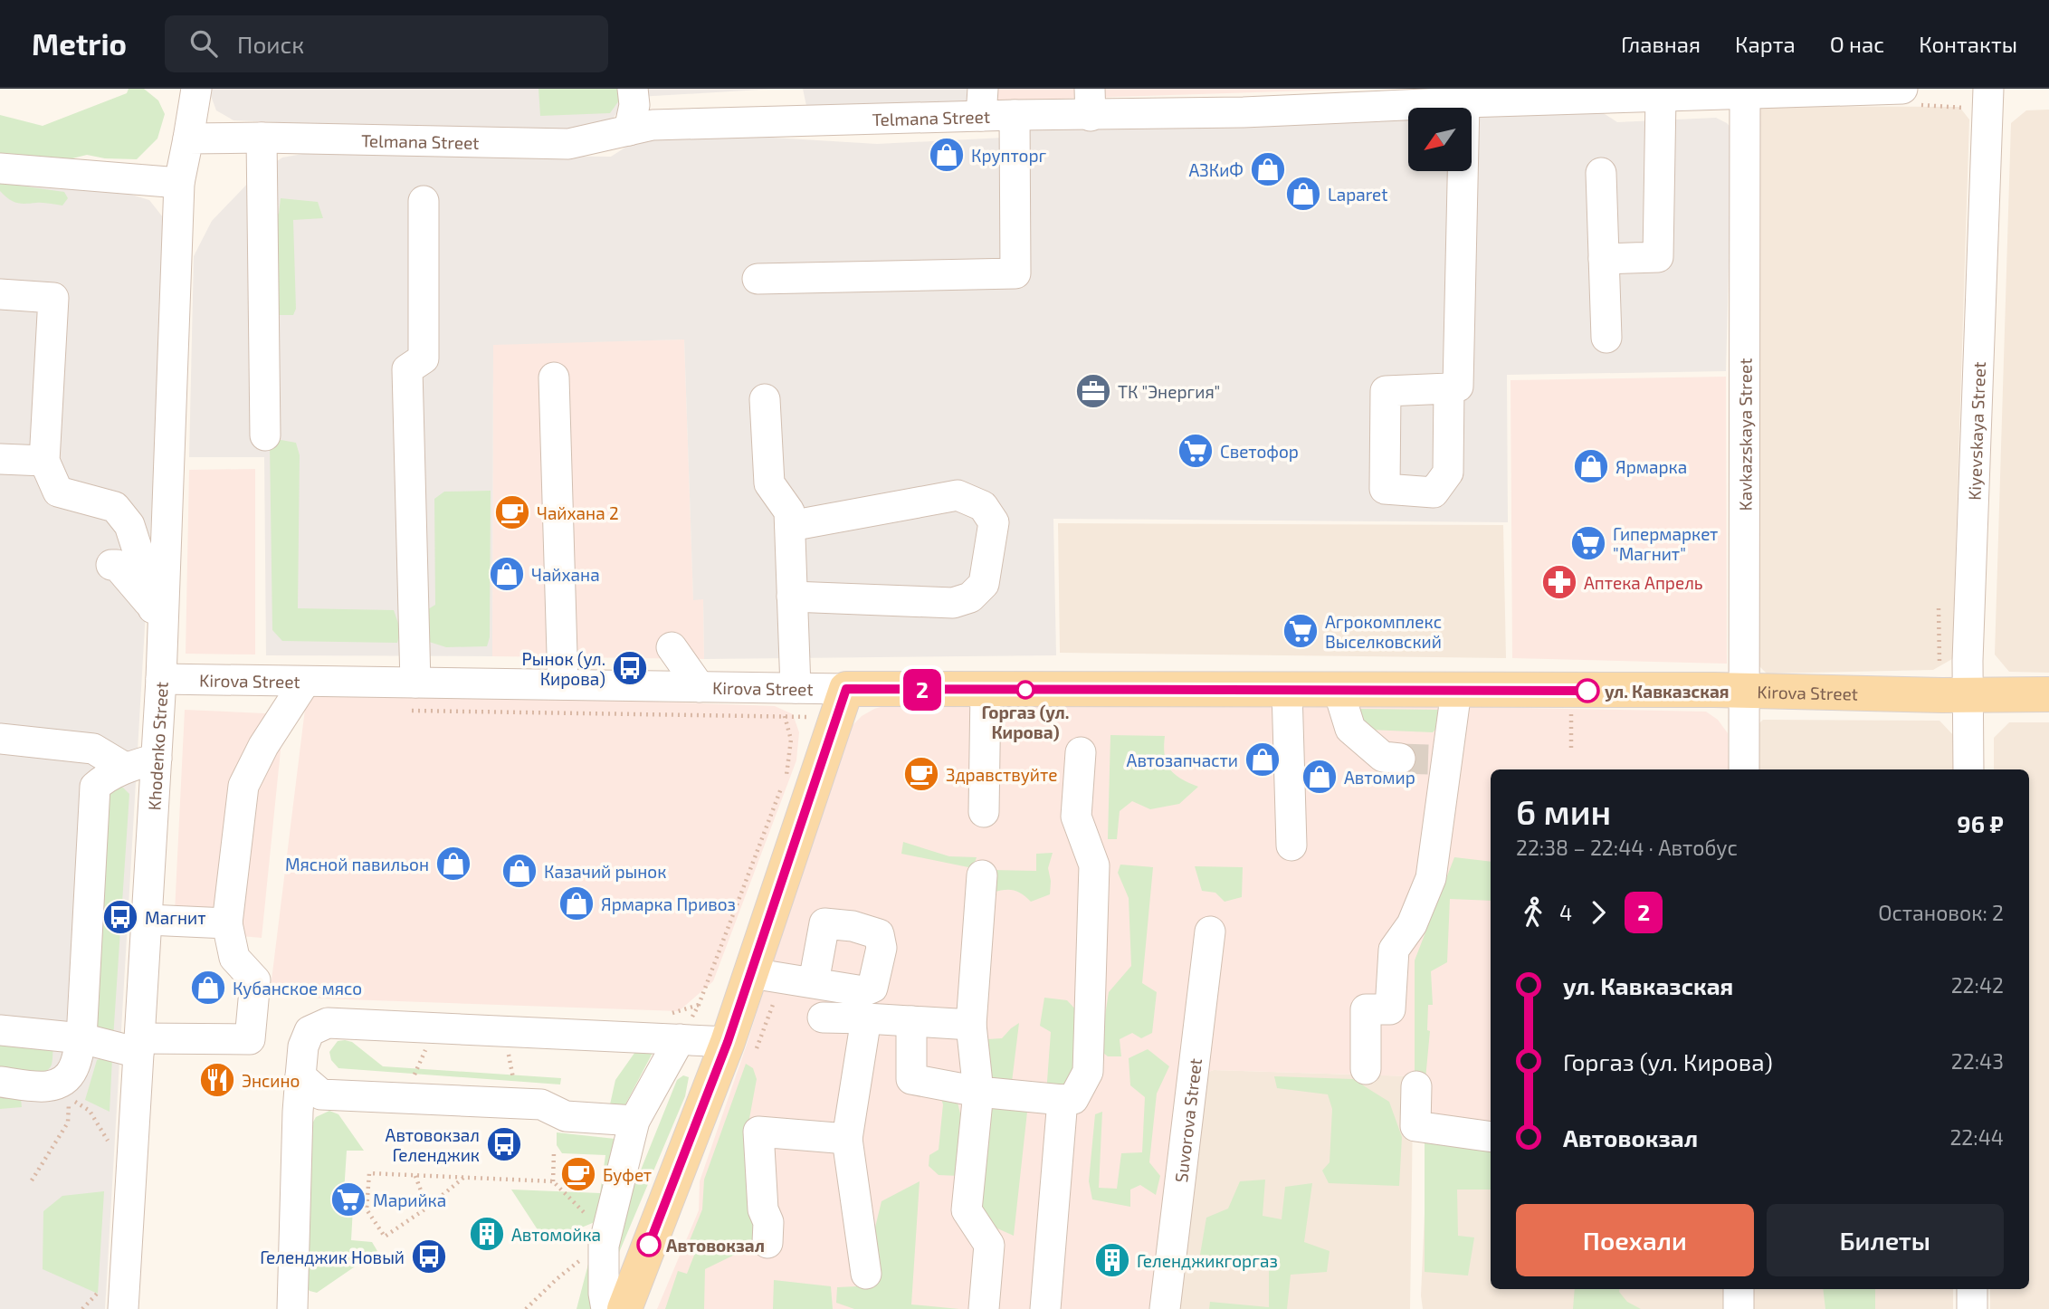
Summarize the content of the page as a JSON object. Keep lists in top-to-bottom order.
{
  "streets": {
    "main road": ["Kirova Street"],
    "street": [
      "Telmana Street",
      "Kiyevskaya Street",
      "Kavkazskaya Street",
      "Khodenko Street",
      "Suvorova Street"
    ]
  },
  "crossings": [
    ["Telmana Street", "Kavkazskaya Street"],
    ["Kiyevskaya Street", "Kirova Street"],
    ["Kavkazskaya Street", "Kirova Street"],
    ["Kirova Street", "Khodenko Street"]
  ],
  "places": {
    "shop": [
      "Крупторг",
      "АЗКиФ",
      "Laparet",
      "Ярмарка",
      "Чайхана",
      "Автозапчасти",
      "Автомир",
      "Мясной павильон",
      "Казачий рынок",
      "Ярмарка Привоз",
      "Кубанское мясо"
    ],
    "office": ["ТК \"Энергия\""],
    "supermarket": [
      "Светофор",
      "Гипермаркет \"Магнит\"",
      "Агрокомплекс Выселковский",
      "Марийка"
    ],
    "cafe": ["Чайхана 2", "Здравствуйте", "Буфет"],
    "pharmacy": ["Аптека Апрель"],
    "bus stop": [
      "Рынок (ул. Кирова)",
      "Магнит",
      "Автовокзал Геленджик",
      "Геленджик Новый"
    ],
    "other": ["Горгаз (ул. Кирова)", "ул. Кавказская", "Автовокзал"],
    "restaurant": ["Энсино"],
    "building": ["Автомойка", "Геленджикгоргаз"]
  },
  "lines": ["bus line 2"],
  "north": "bottom left",
  "page": {
    "header": "Metrio",
    "search": "Поиск",
    "nav": [
      "Главная",
      "Карта",
      "О нас",
      "Контакты"
    ],
    "on_map": "2",
    "heading": ["6 мин", "22:38 – 22:44 · Автобус", "96 ₽"],
    "legs": ["4", "2", "Остановок: 2"],
    "list": [
      {
        "name": "ул. Кавказская",
        "value": "22:42"
      },
      {
        "name": "Горгаз (ул. Кирова)",
        "value": "22:43"
      },
      {
        "name": "Автовокзал",
        "value": "22:44"
      }
    ],
    "buttons": ["Поехали", "Билеты"]
  }
}
